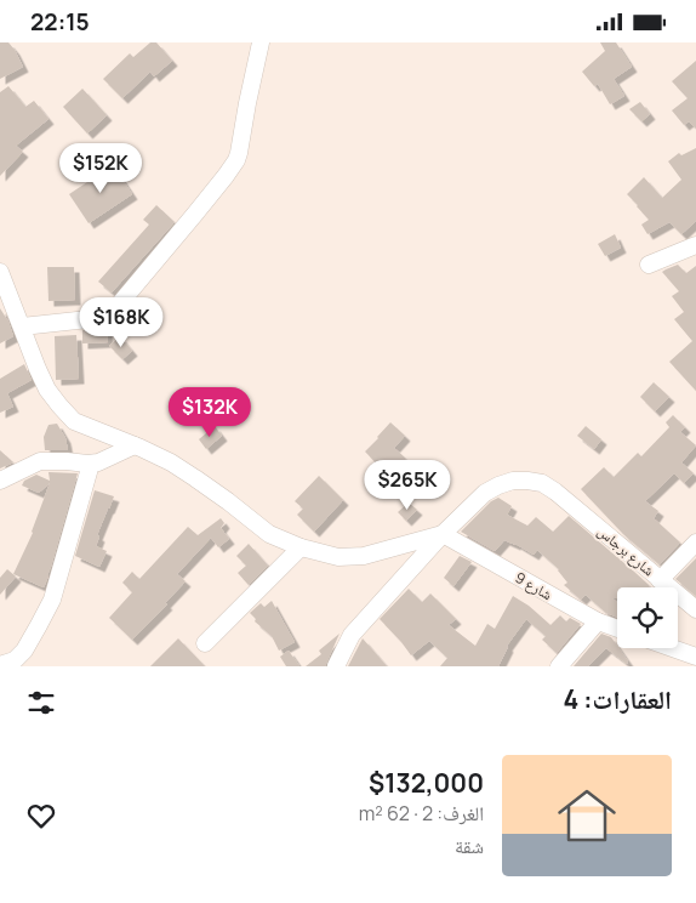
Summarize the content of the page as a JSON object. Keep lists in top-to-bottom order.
{
  "streets": {
    "street": ["شارع برجاس", "شارع 9"]
  },
  "crossings": [
    ["شارع برجاس", "شارع 9"]
  ],
  "page": {
    "status": "22:15",
    "price": [
      "$152K",
      "$168K",
      "$132K",
      "$265K"
    ],
    "heading": "العقارات: 4",
    "list": [
      {
        "name": "$132,000",
        "note": "الغرف: 2 · 62 m² · شقة"
      }
    ]
  }
}
